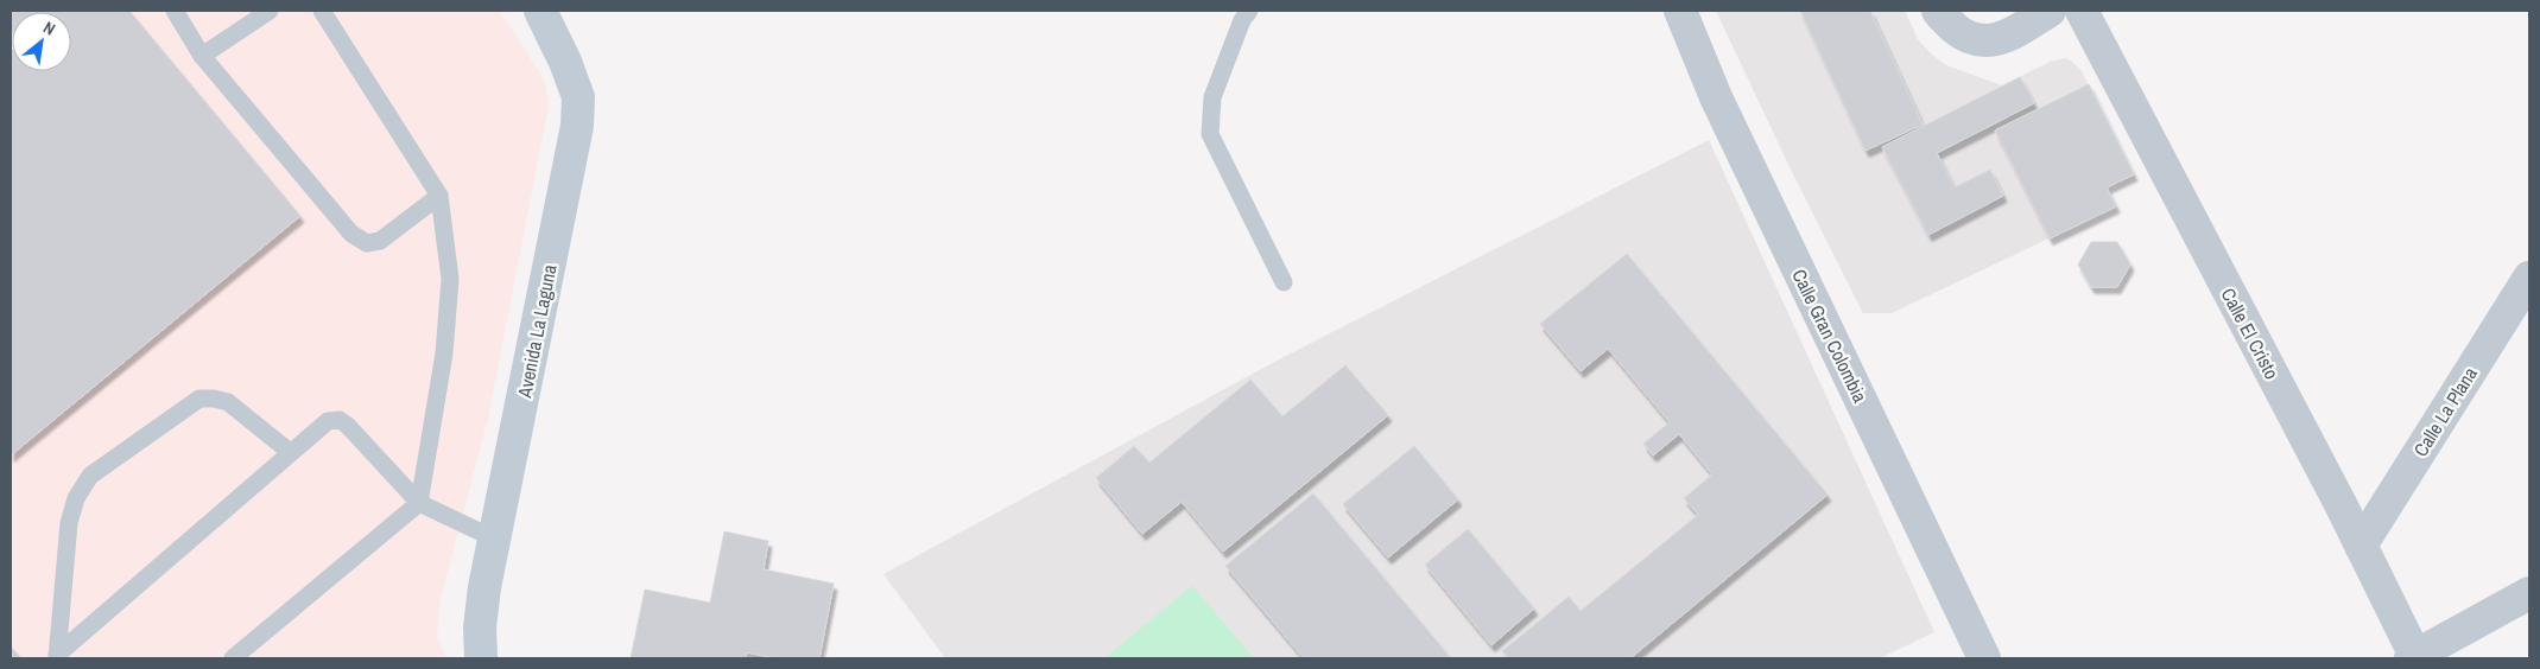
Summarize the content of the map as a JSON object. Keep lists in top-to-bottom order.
{
  "streets": {
    "street": [
      "Avenida La Laguna",
      "Calle El Cristo",
      "Calle Gran Colombia",
      "Calle La Plana"
    ]
  },
  "crossings": [
    ["Calle El Cristo", "Calle La Plana"]
  ],
  "north": "top right"
}
